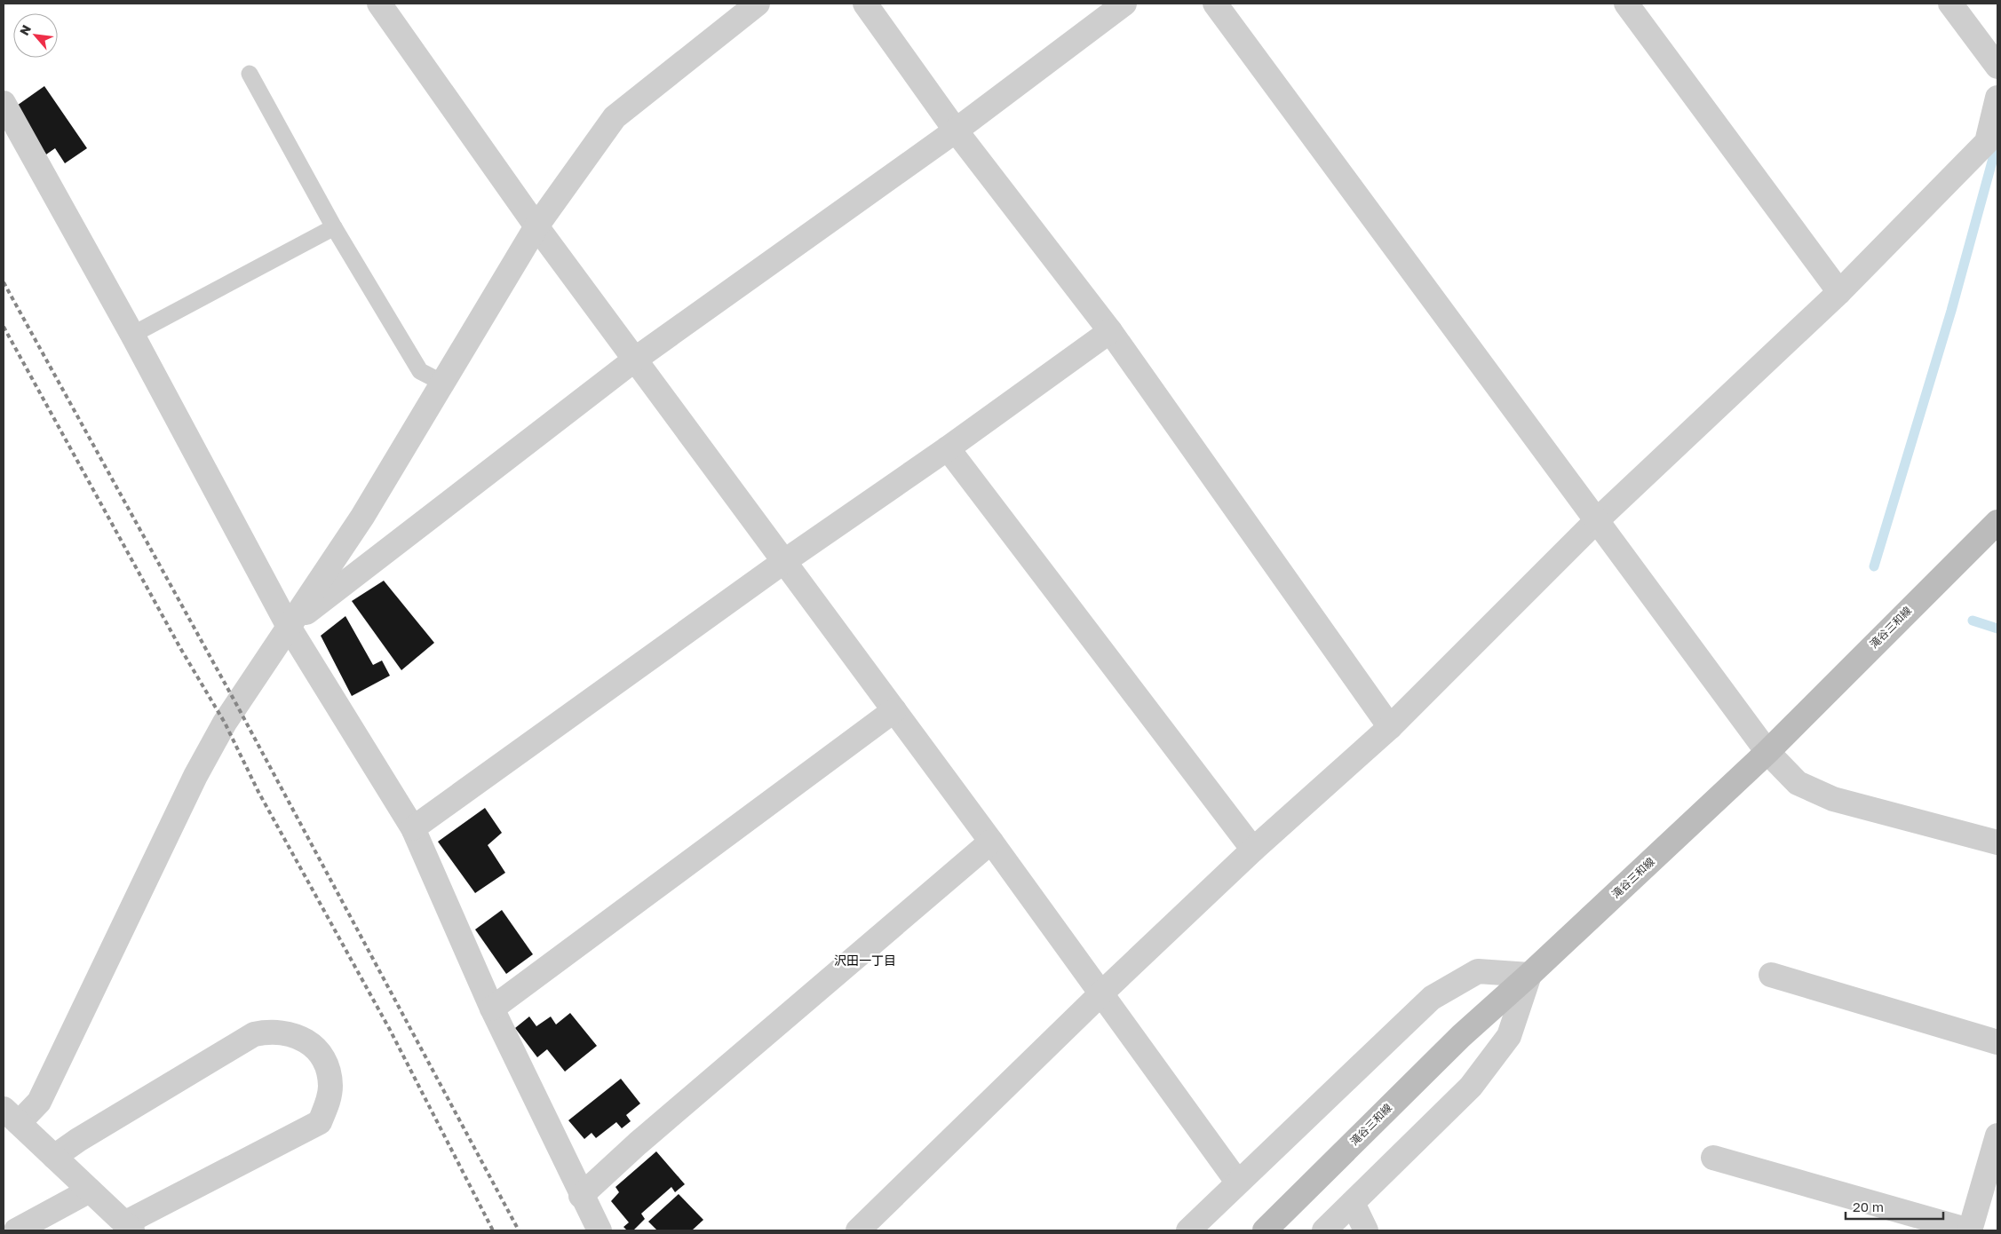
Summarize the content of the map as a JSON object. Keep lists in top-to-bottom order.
{
  "streets": {
    "main road": ["滝谷三和線"]
  },
  "districts": ["沢田一丁目"],
  "scale_bar": "20 m",
  "north": "top left"
}
